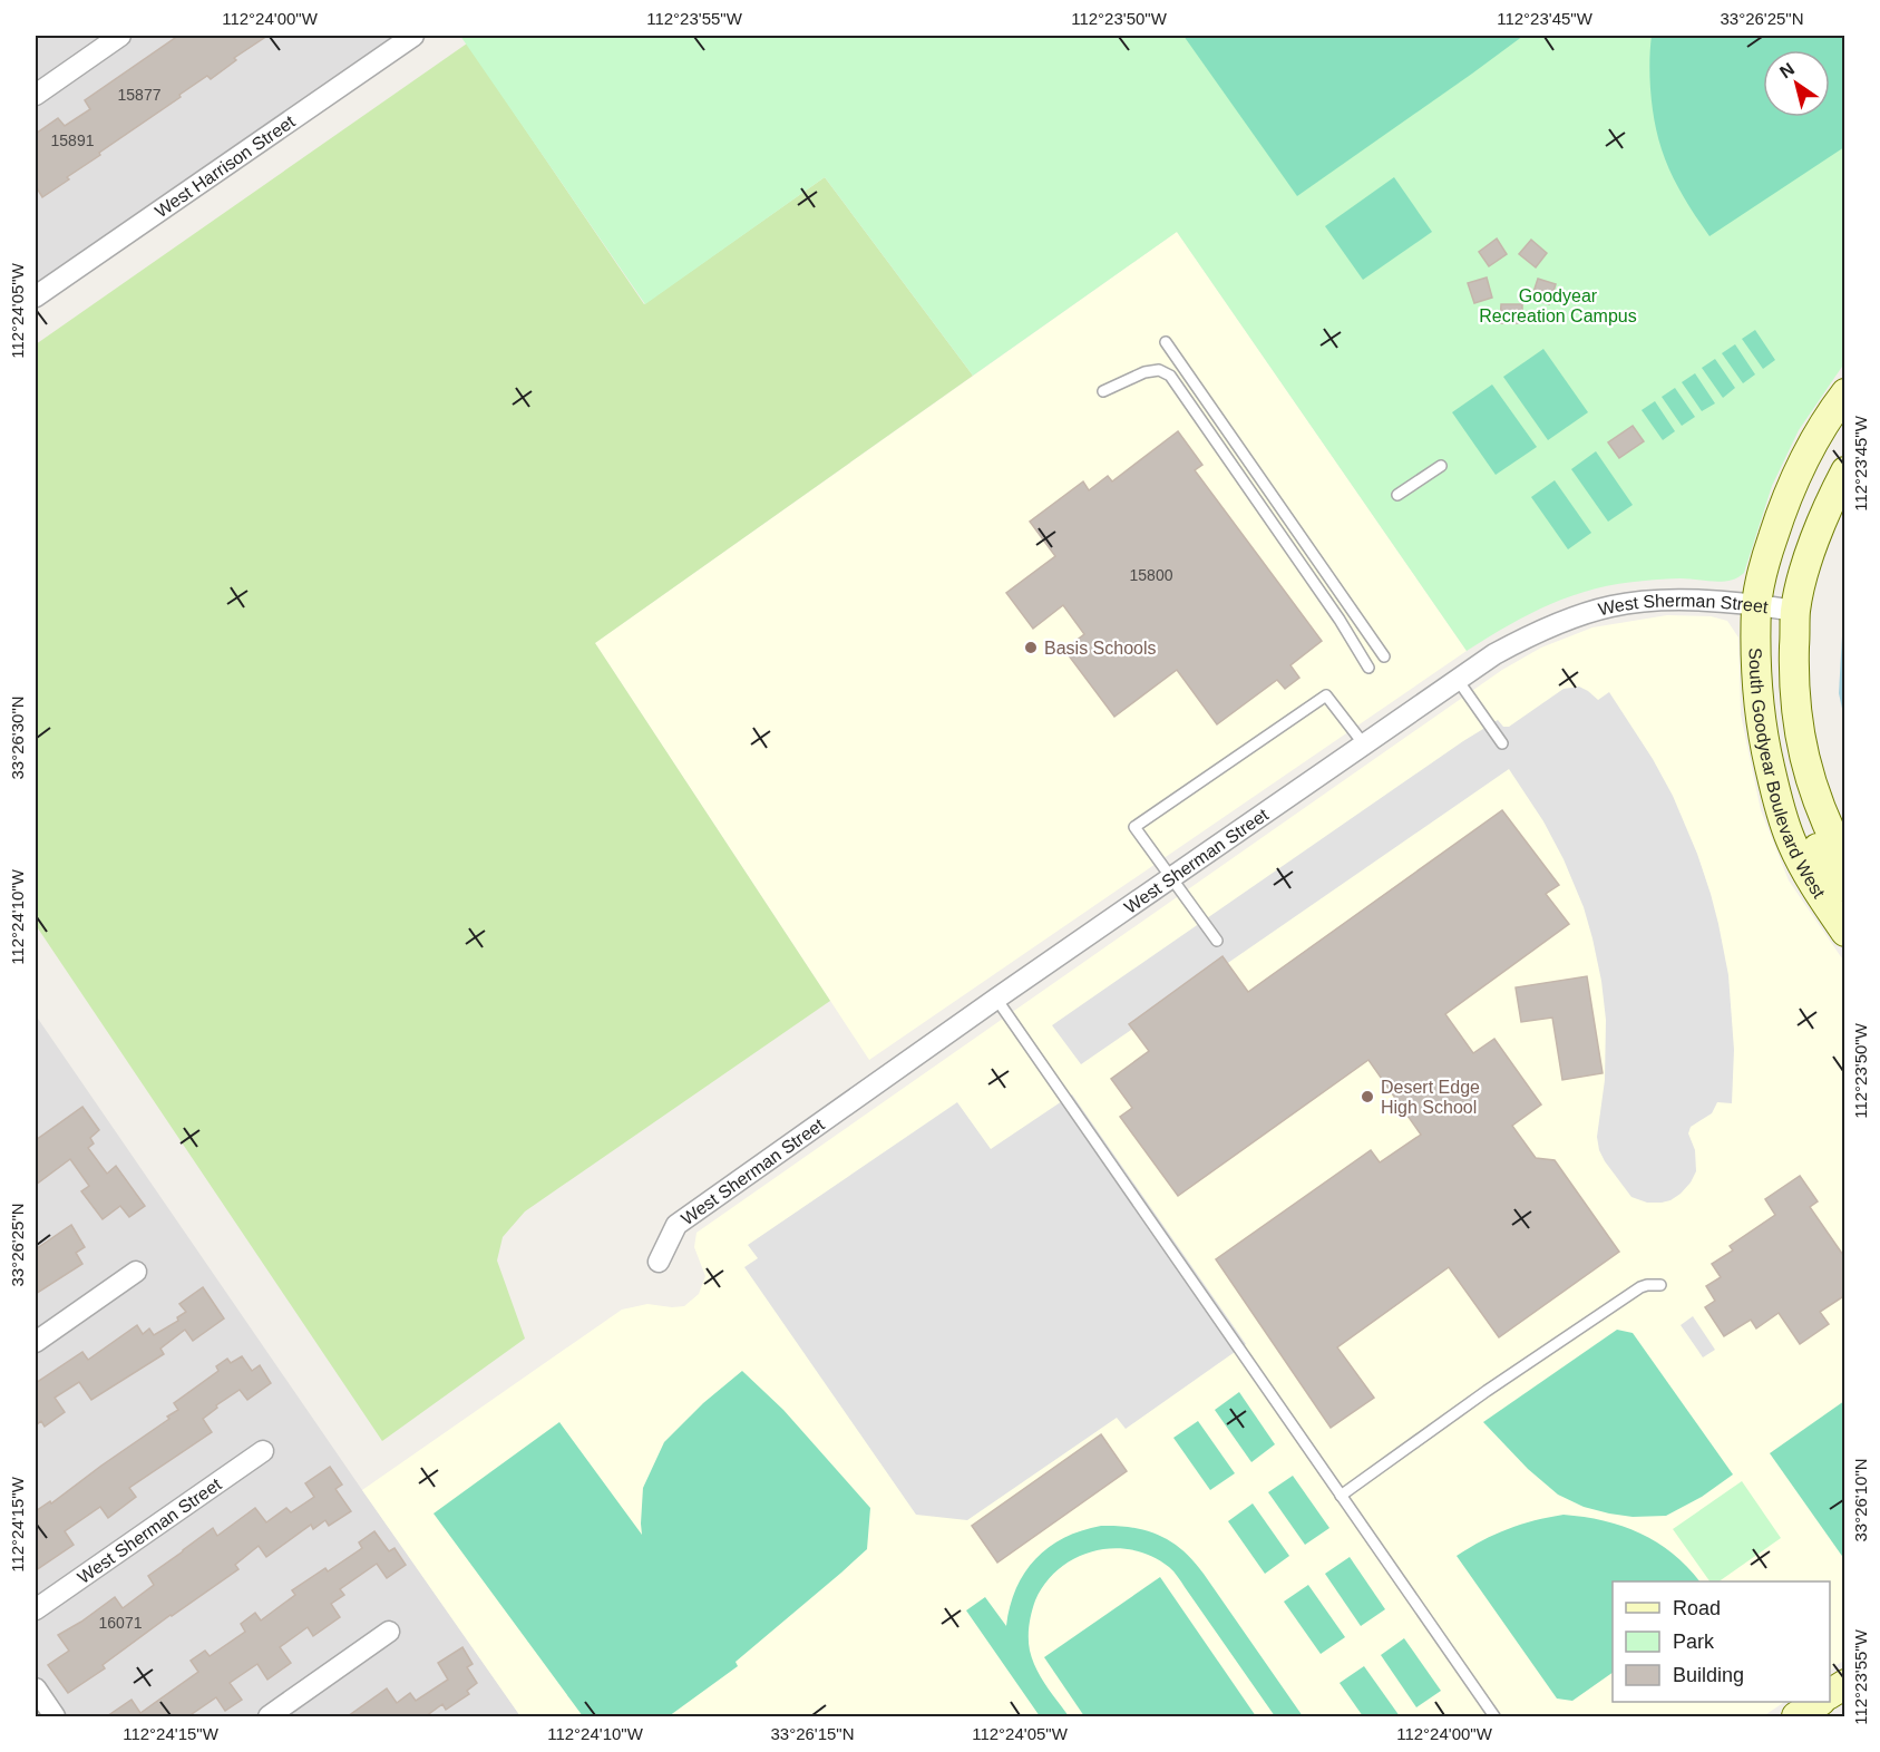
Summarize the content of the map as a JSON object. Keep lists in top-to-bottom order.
{
  "streets": {
    "street": ["West Harrison Street", "West Sherman Street", "South Goodyear Boulevard West"]
  },
  "crossings": [
    ["West Sherman Street", "South Goodyear Boulevard West"]
  ],
  "parks": ["Goodyear Recreation Campus"],
  "places": ["Basis Schools", "Desert Edge High School"],
  "house_numbers": [
    "15877",
    "15891",
    "15800",
    "16071"
  ],
  "legend": ["Road", "Park", "Building"],
  "north": "top left",
  "coordinates": [
    "112°24'00\"W",
    "112°23'55\"W",
    "112°23'50\"W",
    "112°23'45\"W",
    "33°26'25\"N",
    "112°24'05\"W",
    "33°26'30\"N",
    "112°24'10\"W",
    "33°26'10\"N",
    "112°24'15\"W",
    "33°26'15\"N"
  ]
}
